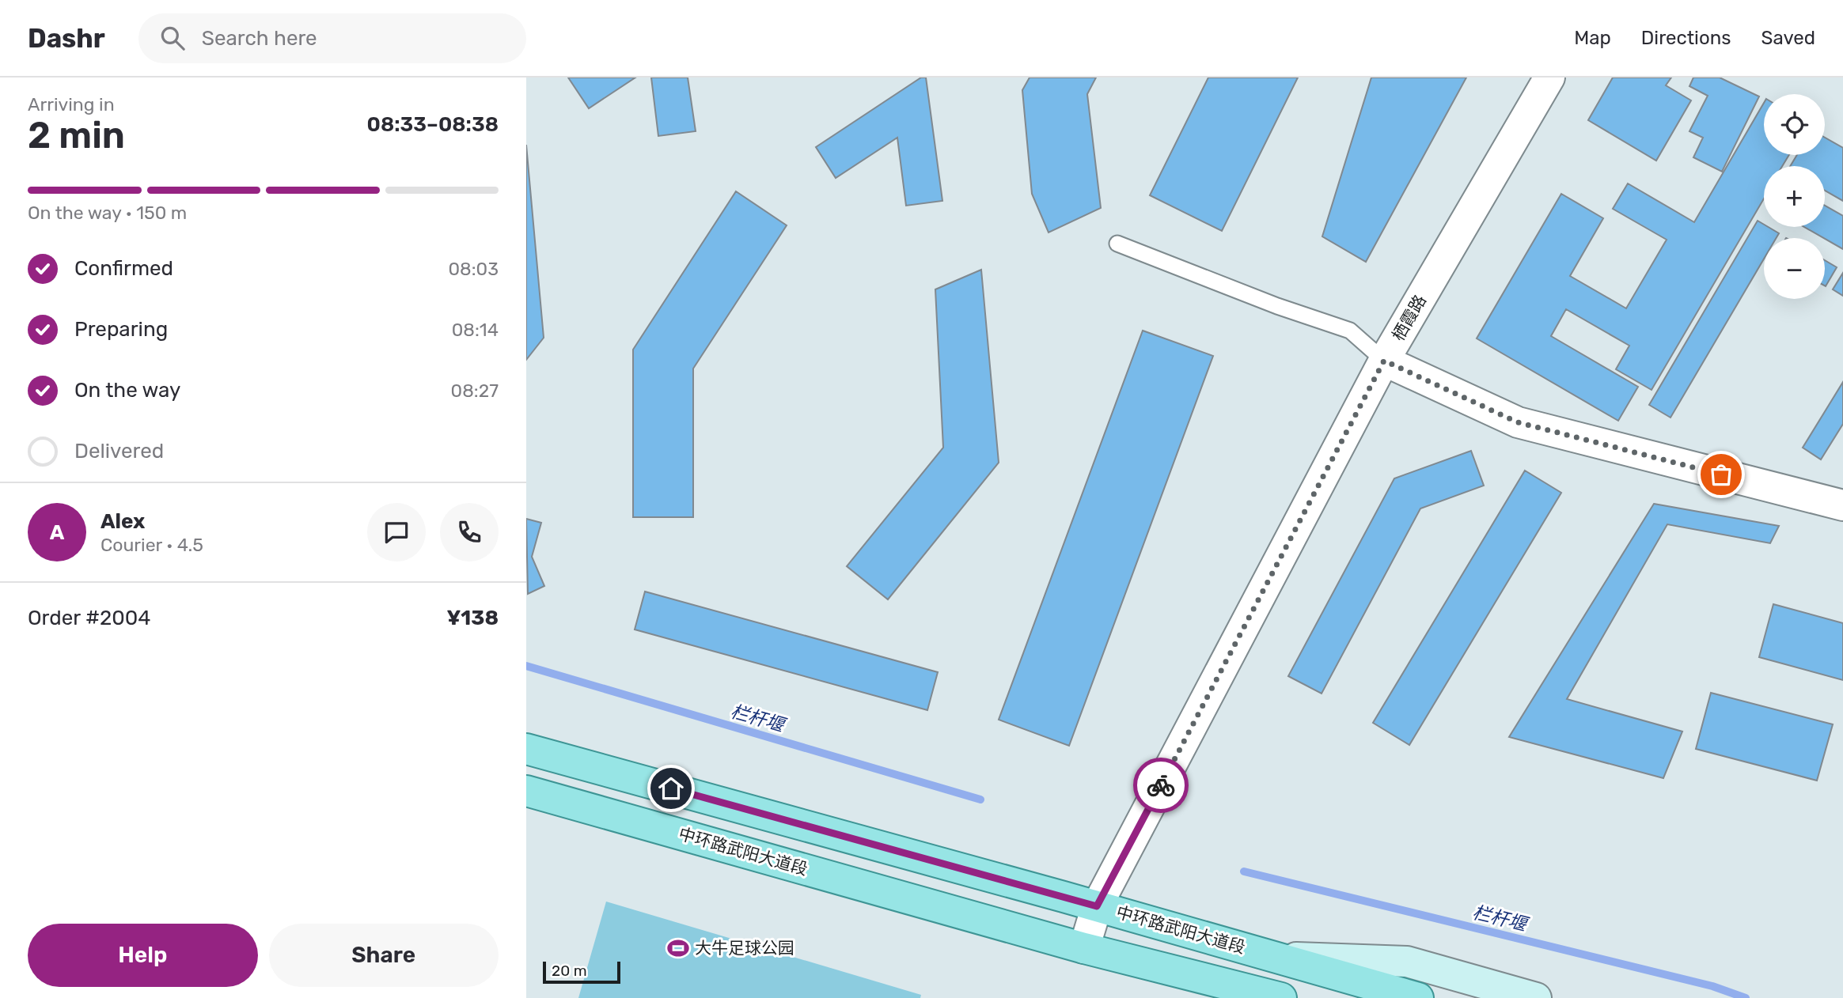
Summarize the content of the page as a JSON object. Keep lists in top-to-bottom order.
{
  "streets": {
    "main road": ["中环路武阳大道段"],
    "street": ["栖霞路"]
  },
  "crossings": [
    ["栖霞路", "中环路武阳大道段"]
  ],
  "water": ["栏杆堰"],
  "places": {
    "sports": ["大牛足球公园"]
  },
  "scale_bar": "20 m",
  "page": {
    "header": "Dashr",
    "search": "Search here",
    "nav": ["Map", "Directions", "Saved"],
    "heading": ["2 min", "Arriving in", "08:33–08:38"],
    "panel": [
      "Alex",
      "Courier · 4.5",
      "Order #2004",
      "¥138"
    ],
    "map_buttons": ["+", "−"],
    "bar": "On the way · 150 m",
    "list": [
      ["Confirmed", "08:03"],
      ["Preparing", "08:14"],
      ["On the way", "08:27"],
      "Delivered"
    ],
    "round": "A",
    "buttons": ["Help", "Share"],
    "scale": "20 m"
  }
}
